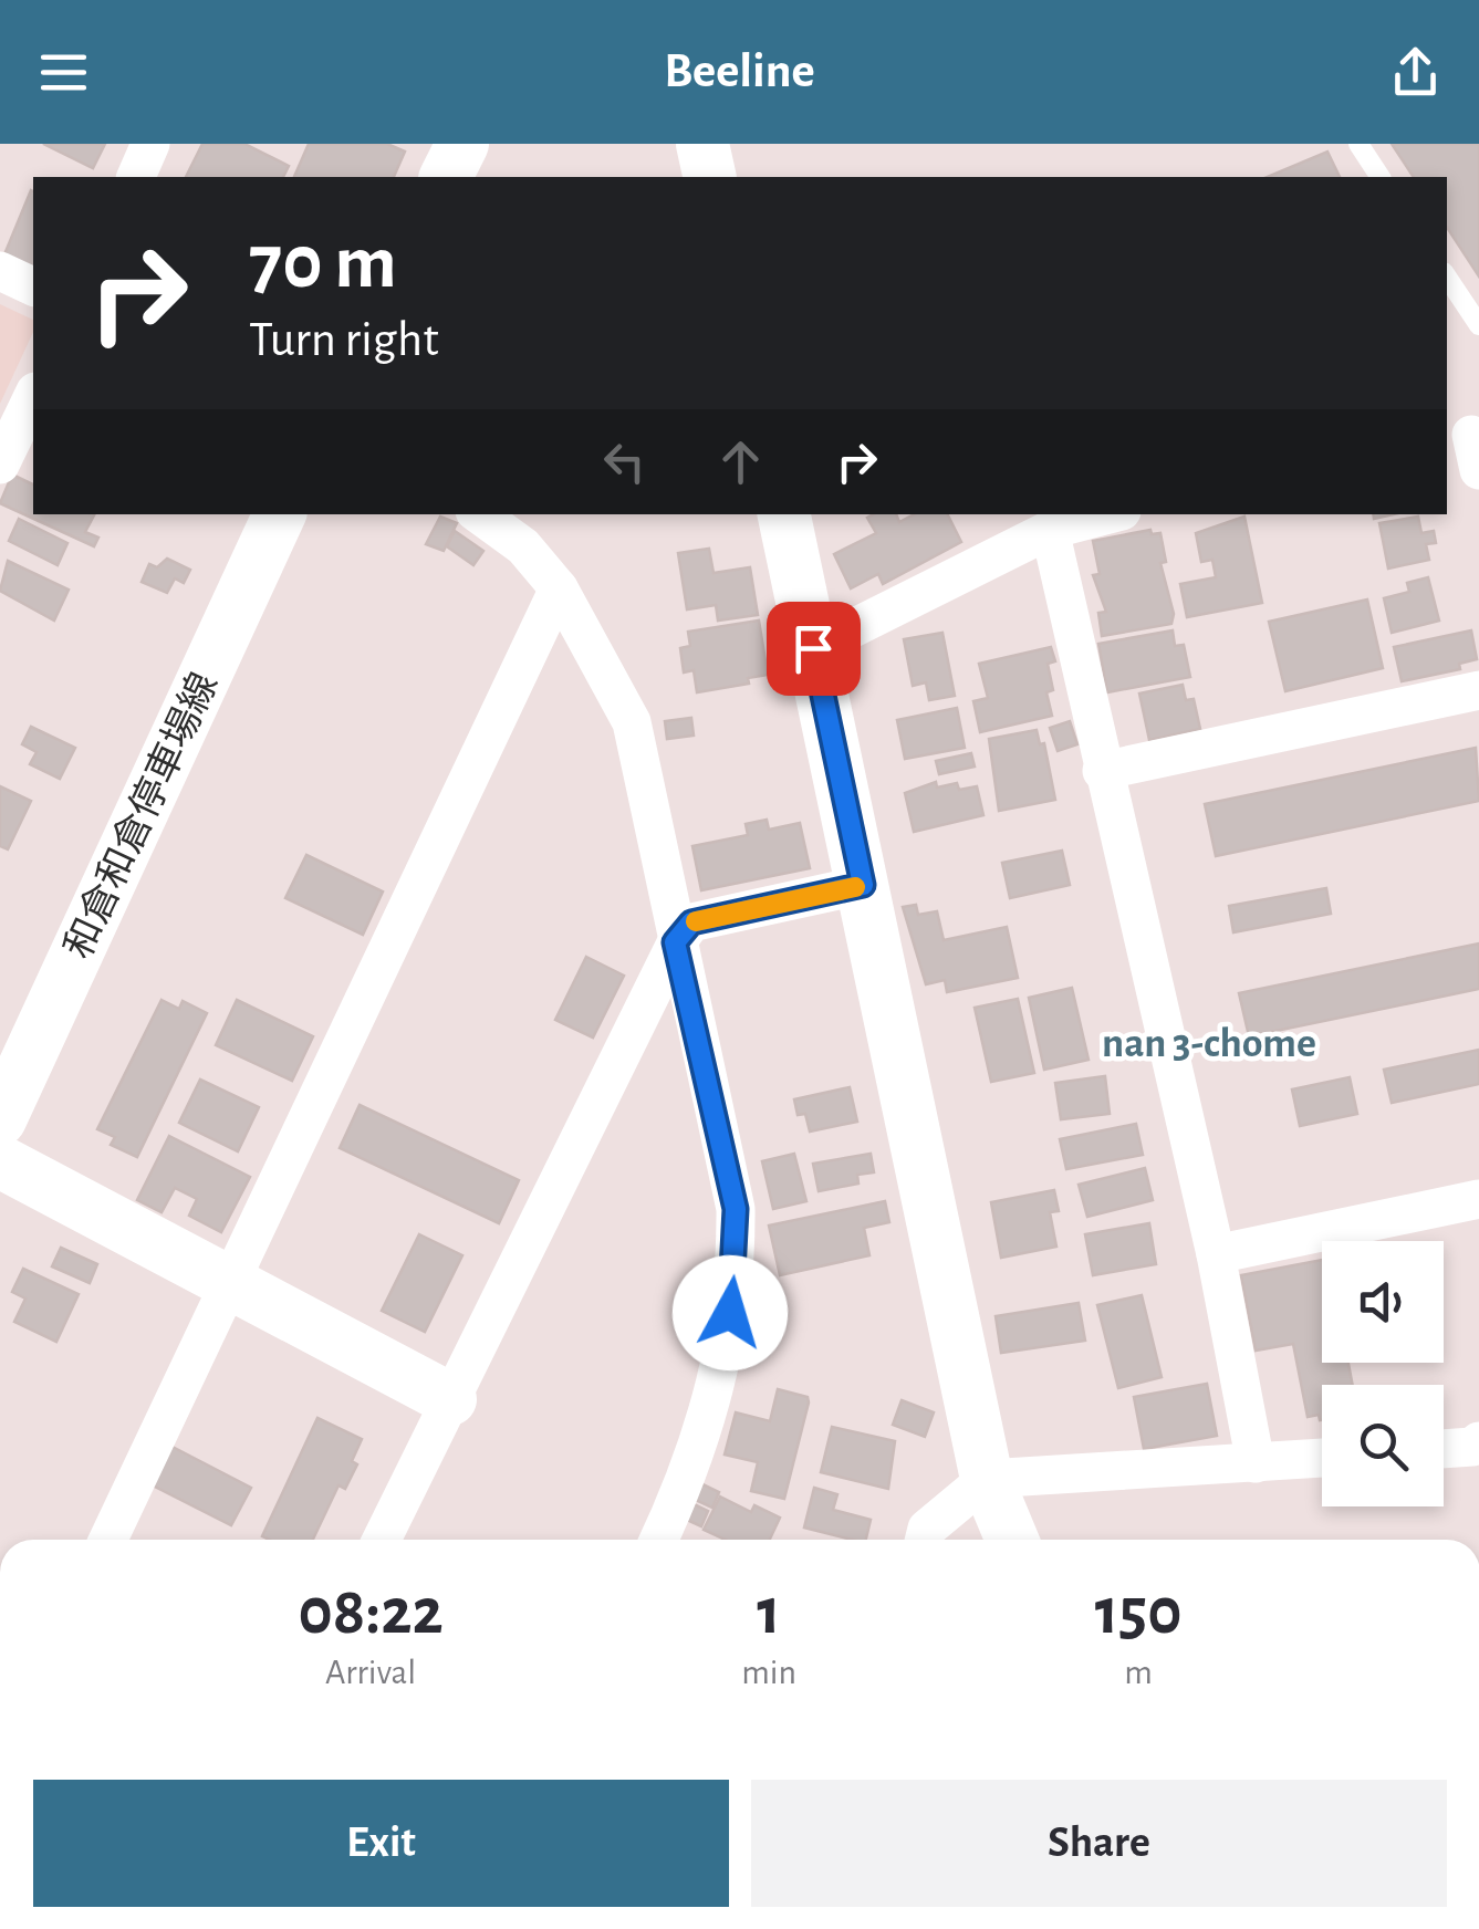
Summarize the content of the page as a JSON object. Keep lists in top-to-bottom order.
{
  "streets": {
    "street": ["和倉和倉停車場線"]
  },
  "districts": ["nan 3-chome"],
  "page": {
    "header": "Beeline",
    "turn": ["70 m", "Turn right"],
    "eta": [
      "08:22",
      "Arrival",
      "1",
      "min",
      "150",
      "m"
    ],
    "buttons": ["Exit", "Share"]
  }
}
